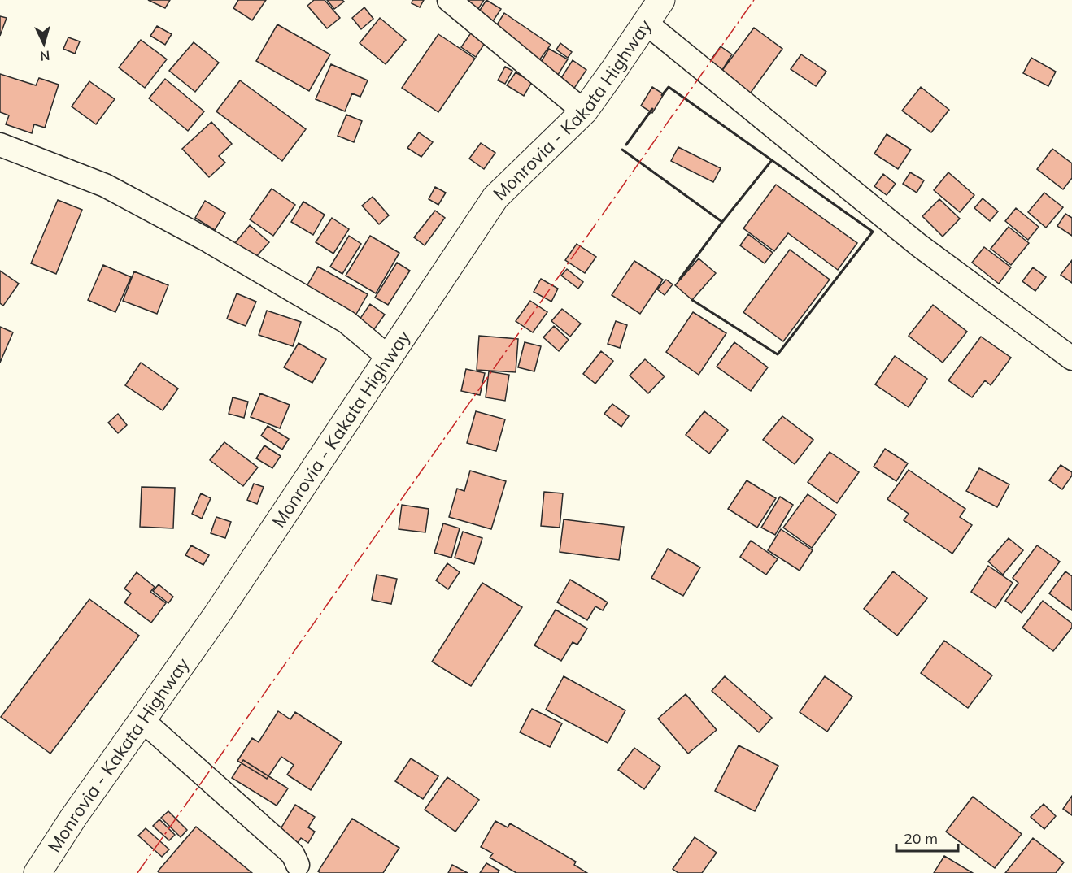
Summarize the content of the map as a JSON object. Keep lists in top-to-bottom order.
{
  "streets": {
    "highway": ["Monrovia - Kakata Highway"]
  },
  "scale_bar": "20 m",
  "north": "bottom"
}
